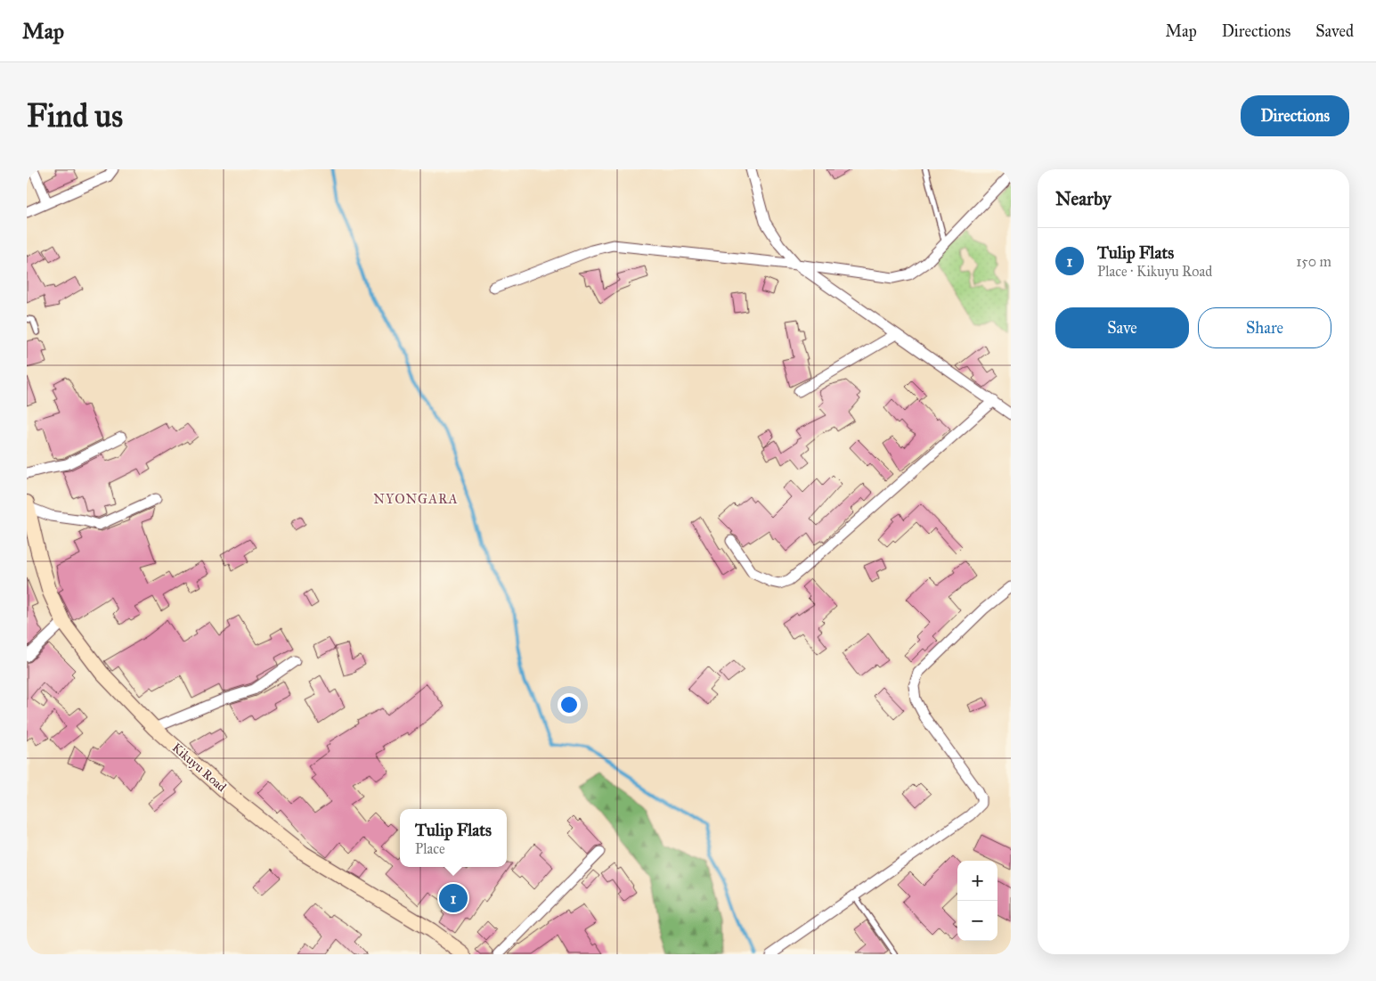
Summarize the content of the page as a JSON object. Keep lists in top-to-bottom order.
{
  "streets": {
    "main road": ["Kikuyu Road"]
  },
  "districts": ["NYONGARA"],
  "page": {
    "header": "Map",
    "nav": ["Map", "Directions", "Saved"],
    "buttons": [
      "Directions",
      ["Save", "Share"]
    ],
    "title": "Find us",
    "heading": "Nearby",
    "list": [
      {
        "mark": "1",
        "name": "Tulip Flats",
        "note": "Place · Kikuyu Road",
        "value": "150 m"
      }
    ],
    "popup": ["Tulip Flats", "Place"],
    "map_buttons": ["+", "−"],
    "pins": "1"
  }
}
